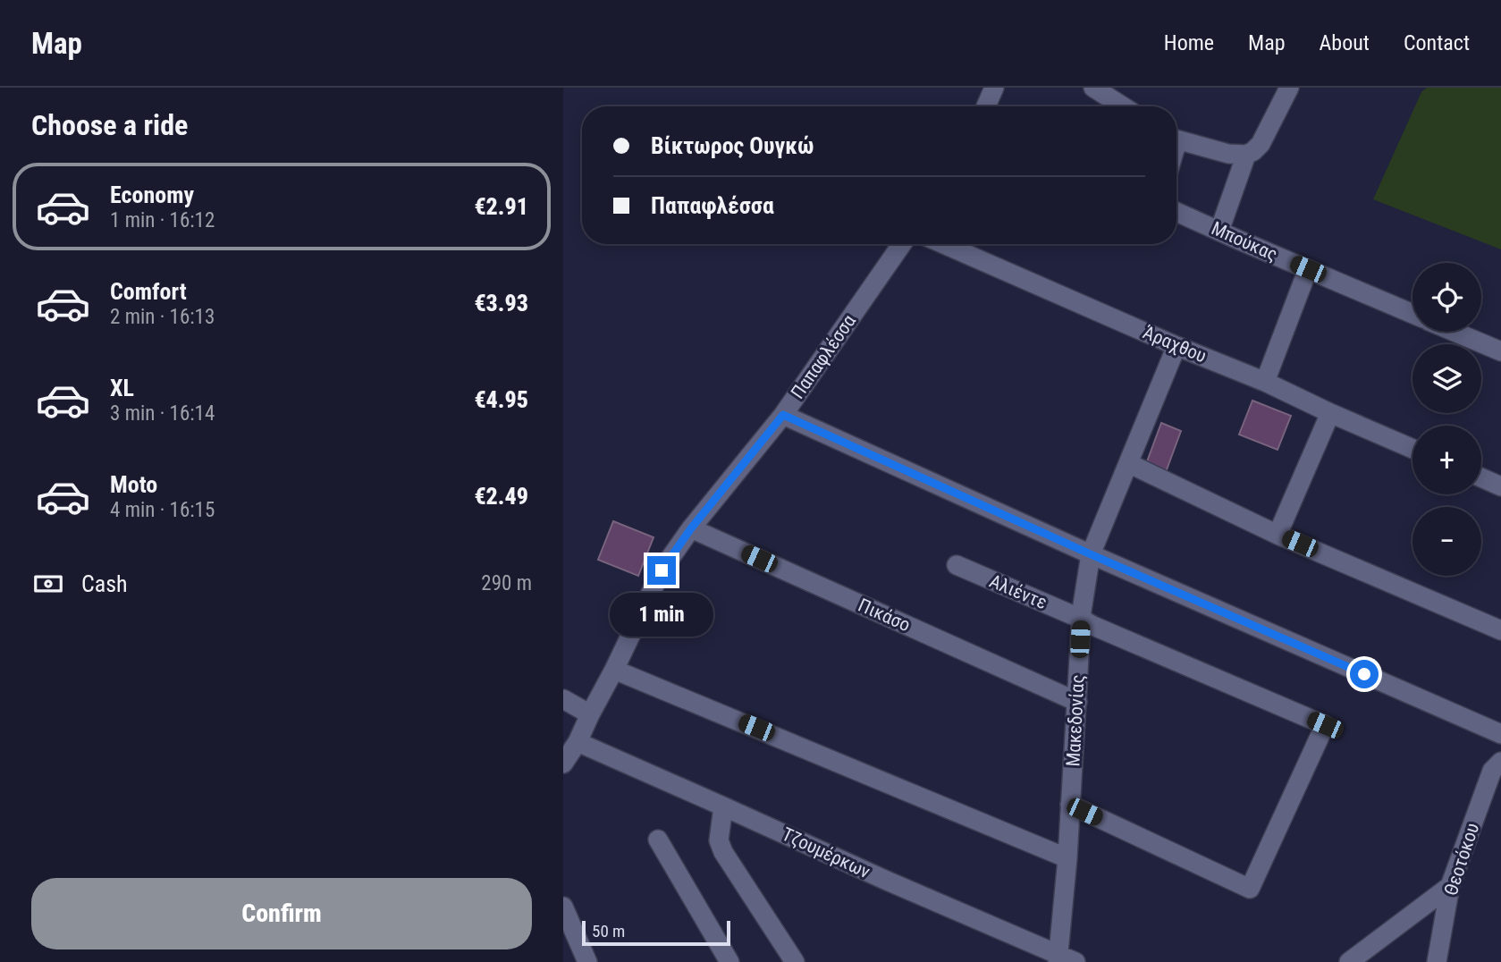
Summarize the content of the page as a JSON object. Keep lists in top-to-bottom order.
{
  "streets": {
    "street": [
      "Μπούκας",
      "Άραχθου",
      "Παπαφλέσσα",
      "Αλιέντε",
      "Πικάσο",
      "Μακεδονίας",
      "Τζουμέρκων",
      "Θεοτόκου"
    ]
  },
  "crossings": [
    ["Άραχθου", "Μακεδονίας"],
    ["Παπαφλέσσα", "Πικάσο"],
    ["Παπαφλέσσα", "Τζουμέρκων"],
    ["Αλιέντε", "Μακεδονίας"],
    ["Πικάσο", "Μακεδονίας"],
    ["Μακεδονίας", "Τζουμέρκων"]
  ],
  "scale_bar": "50 m",
  "page": {
    "header": "Map",
    "nav": [
      "Home",
      "Map",
      "About",
      "Contact"
    ],
    "heading": "Choose a ride",
    "banner": ["Βίκτωρος Ουγκώ", "Παπαφλέσσα"],
    "list": [
      {
        "name": "Economy",
        "note": "1 min · 16:12",
        "value": "€2.91"
      },
      {
        "name": "Comfort",
        "note": "2 min · 16:13",
        "value": "€3.93"
      },
      {
        "name": "XL",
        "note": "3 min · 16:14",
        "value": "€4.95"
      },
      {
        "name": "Moto",
        "note": "4 min · 16:15",
        "value": "€2.49"
      }
    ],
    "map_buttons": ["+", "−"],
    "pay": ["Cash", "290 m"],
    "bubble": "1 min",
    "buttons": "Confirm",
    "scale": "50 m"
  }
}
